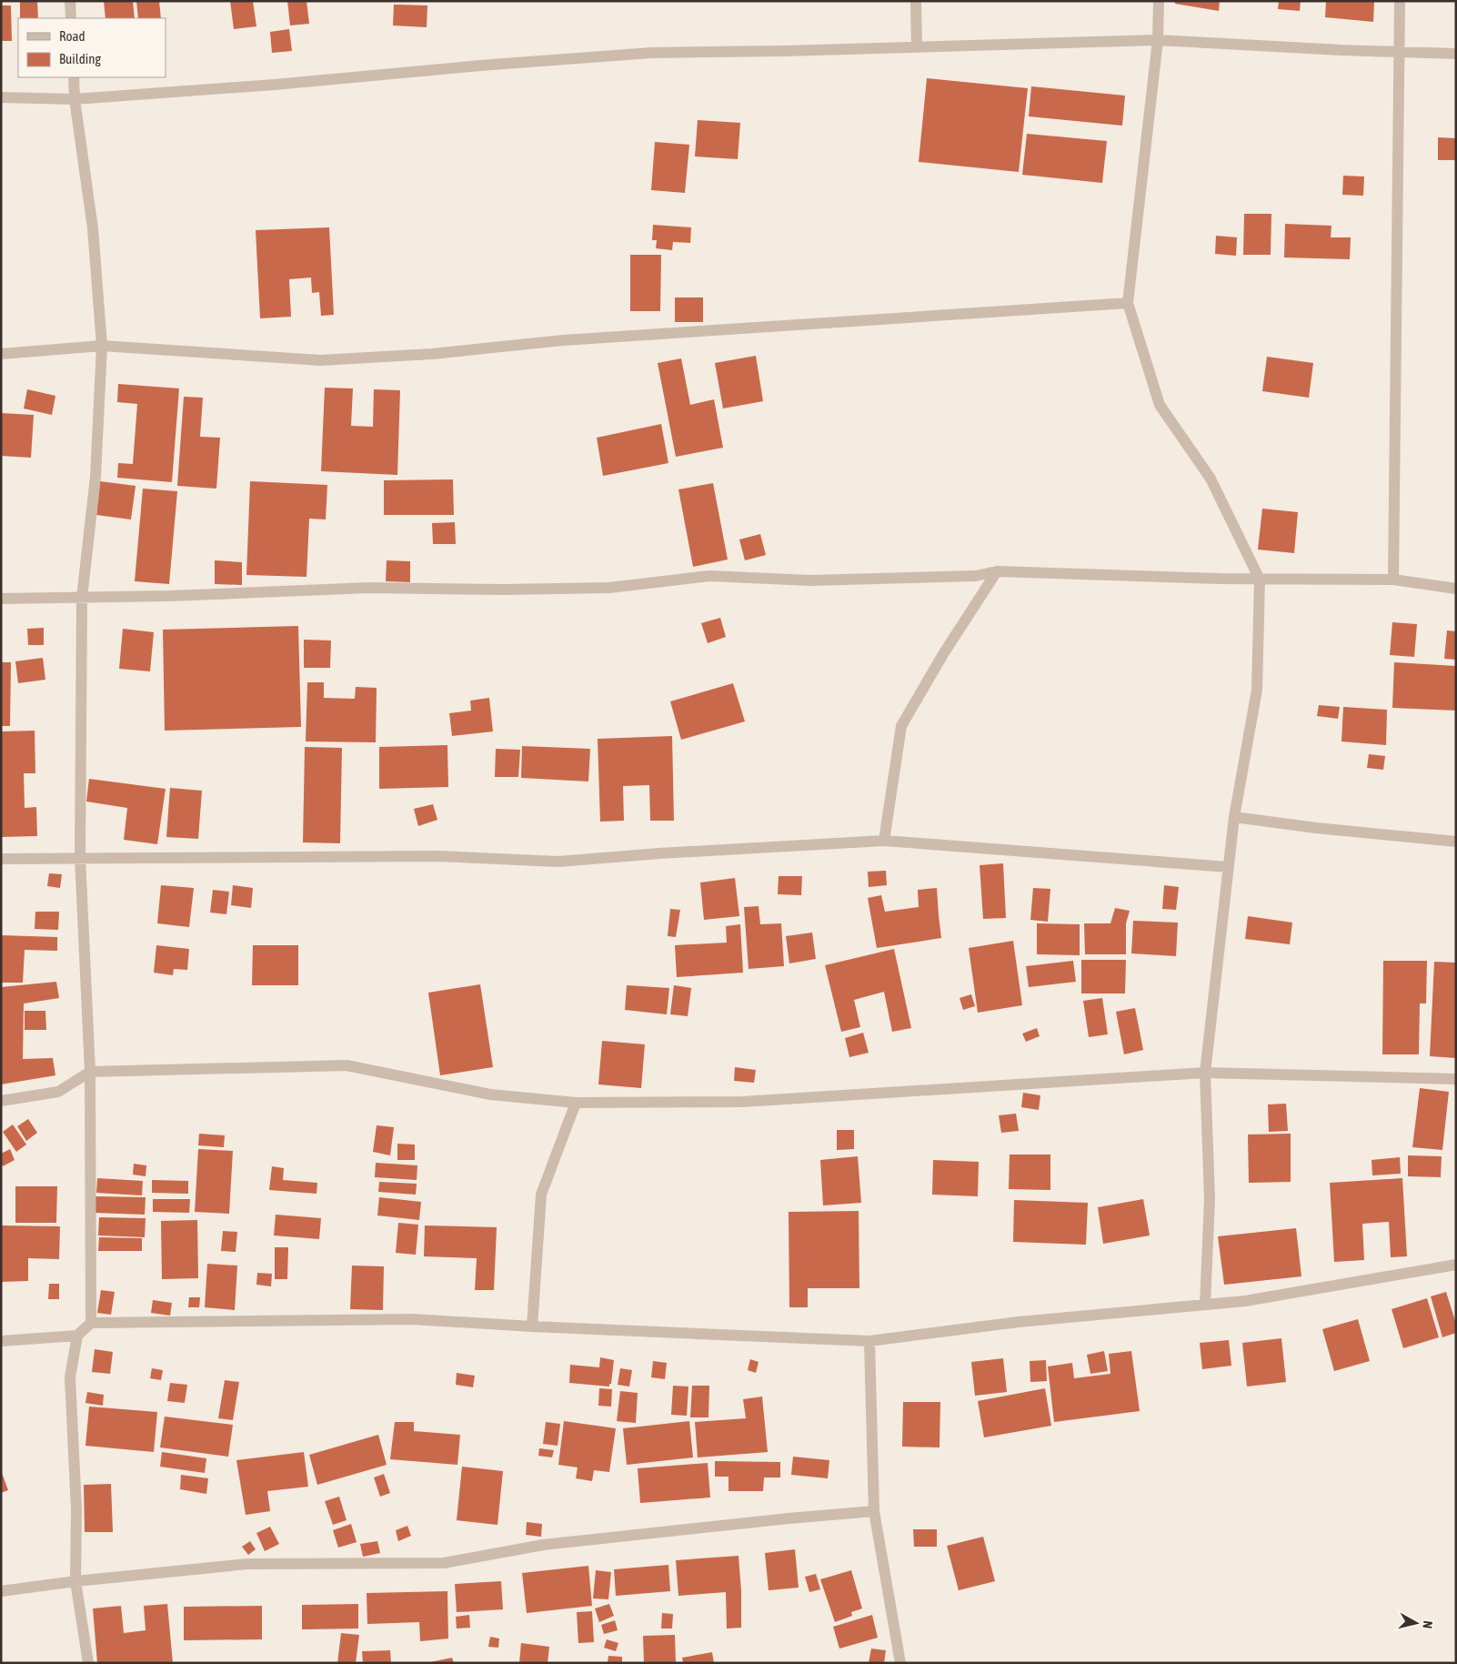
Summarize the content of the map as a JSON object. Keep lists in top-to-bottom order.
{
  "legend": ["Road", "Building"],
  "north": "right"
}
